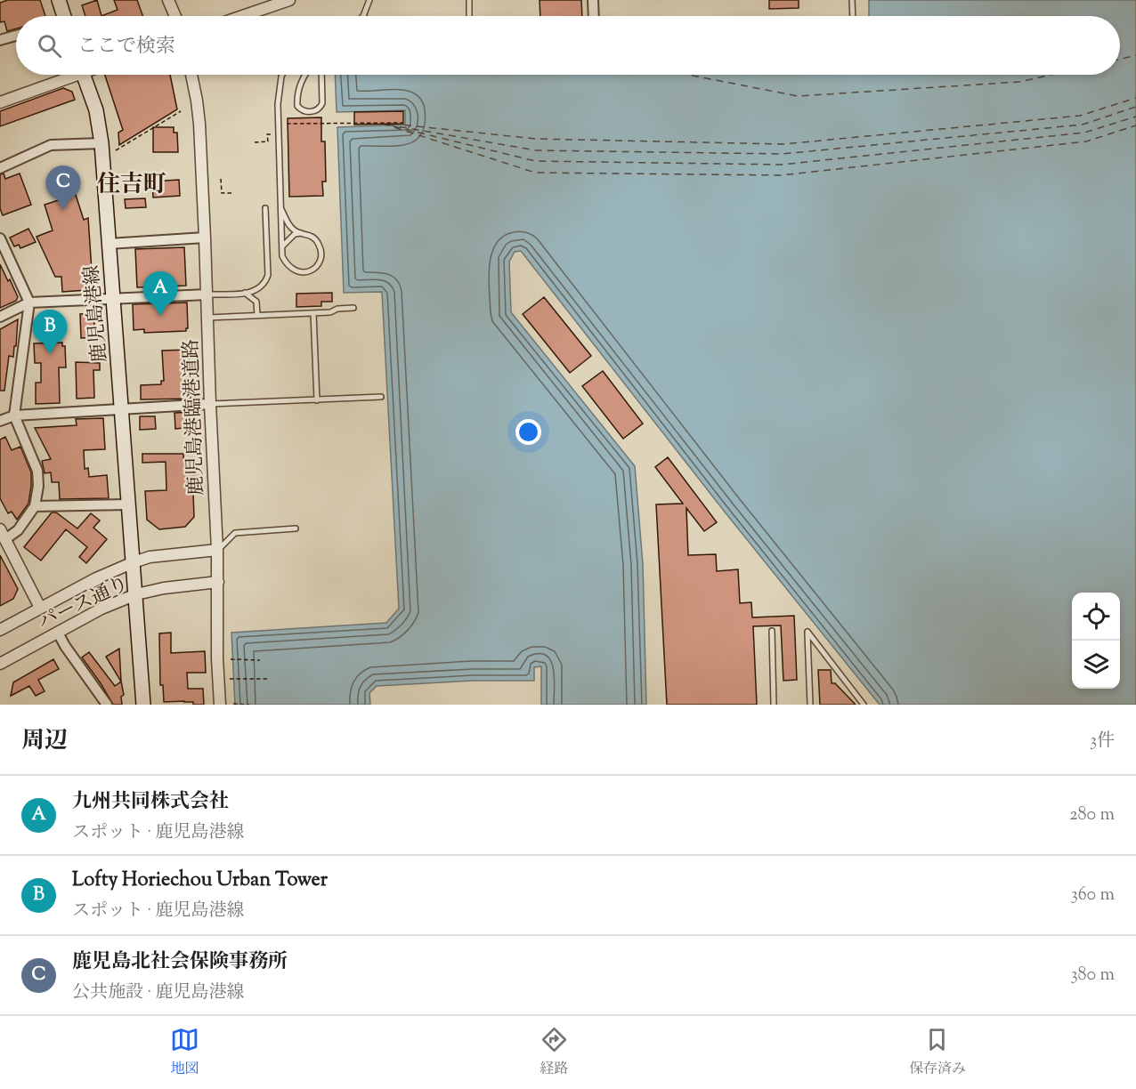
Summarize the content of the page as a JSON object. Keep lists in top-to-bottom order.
{
  "streets": {
    "main road": ["鹿児島港線"],
    "street": ["鹿児島港臨港道路", "パース通り"]
  },
  "crossings": [
    ["鹿児島港線", "パース通り"],
    ["鹿児島港臨港道路", "パース通り"]
  ],
  "districts": ["住吉町"],
  "page": {
    "search": "ここで検索",
    "pins": ["C", "A", "B"],
    "heading": ["周辺", "3件"],
    "list": [
      {
        "mark": "A",
        "name": "九州共同株式会社",
        "note": "スポット · 鹿児島港線",
        "value": "280 m"
      },
      {
        "mark": "B",
        "name": "Lofty Horiechou Urban Tower",
        "note": "スポット · 鹿児島港線",
        "value": "360 m"
      },
      {
        "mark": "C",
        "name": "鹿児島北社会保険事務所",
        "note": "公共施設 · 鹿児島港線",
        "value": "380 m"
      }
    ],
    "nav": ["地図", "経路", "保存済み"]
  }
}
